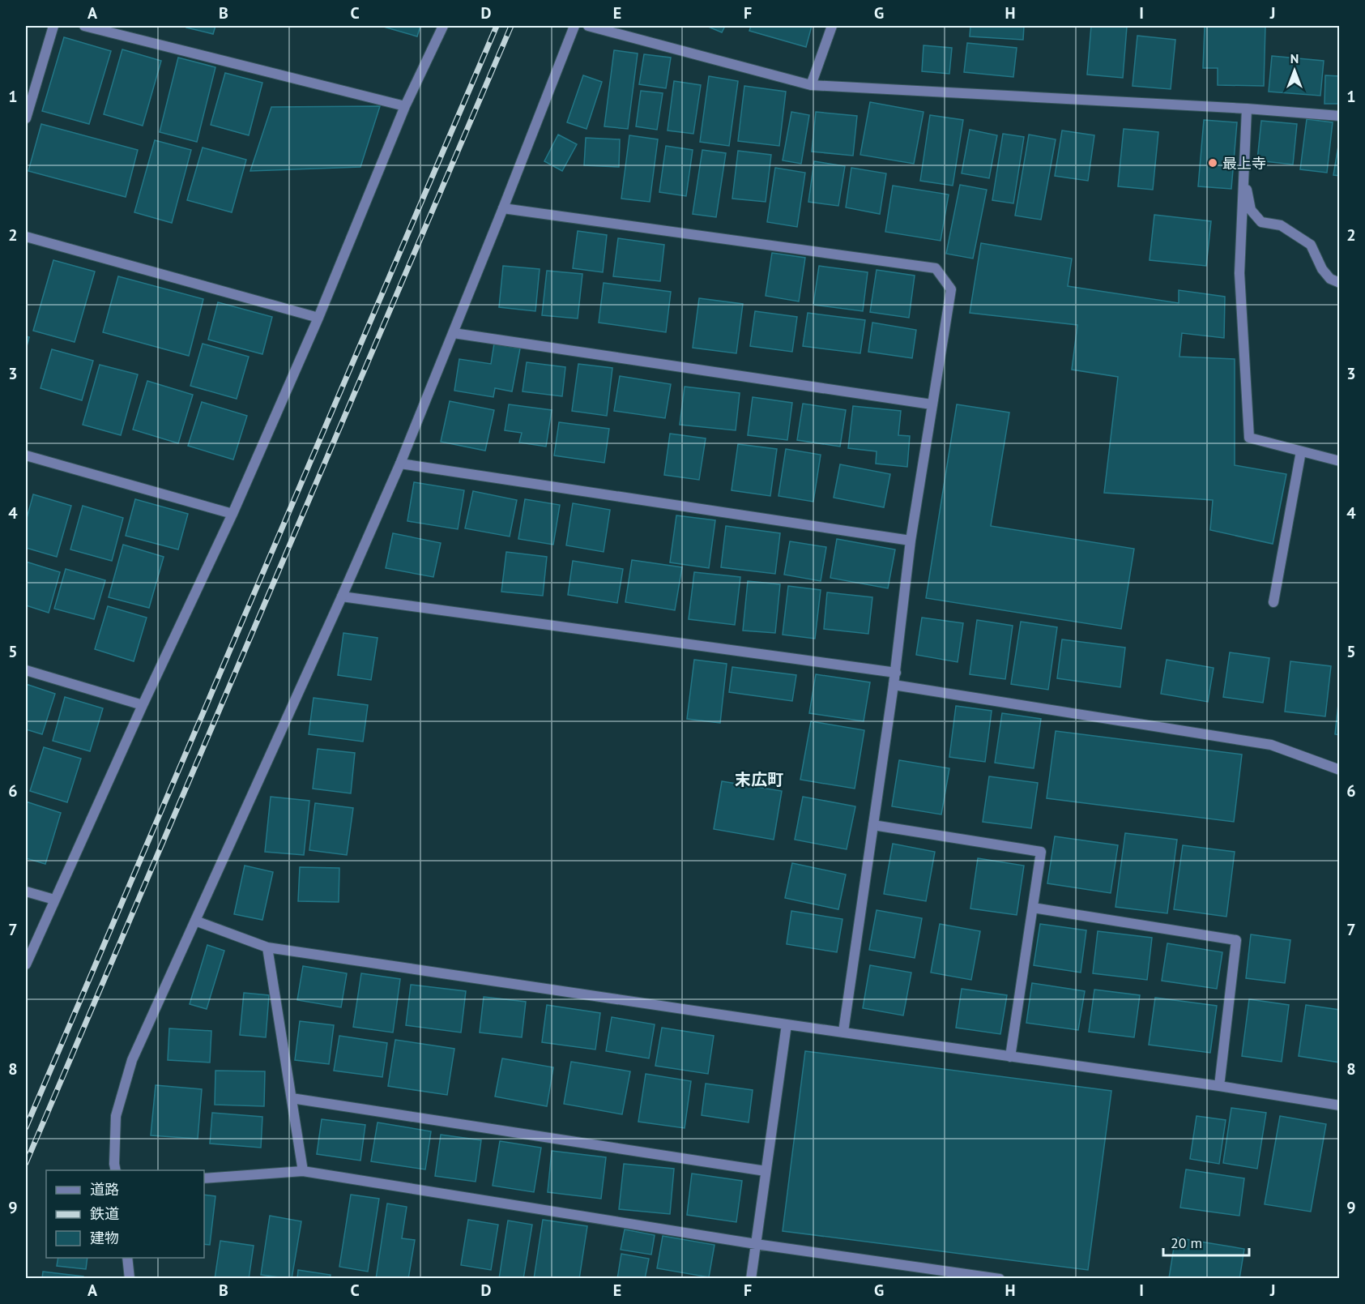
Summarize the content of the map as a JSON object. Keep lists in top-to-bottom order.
{
  "districts": ["末広町"],
  "places": ["最上寺"],
  "legend": ["道路", "鉄道", "建物"],
  "scale_bar": "20 m",
  "north": "top",
  "grid": {
    "columns": [
      "A",
      "B",
      "C",
      "D",
      "E",
      "F",
      "G",
      "H",
      "I",
      "J"
    ],
    "rows": [
      "1",
      "2",
      "3",
      "4",
      "5",
      "6",
      "7",
      "8",
      "9"
    ]
  }
}
